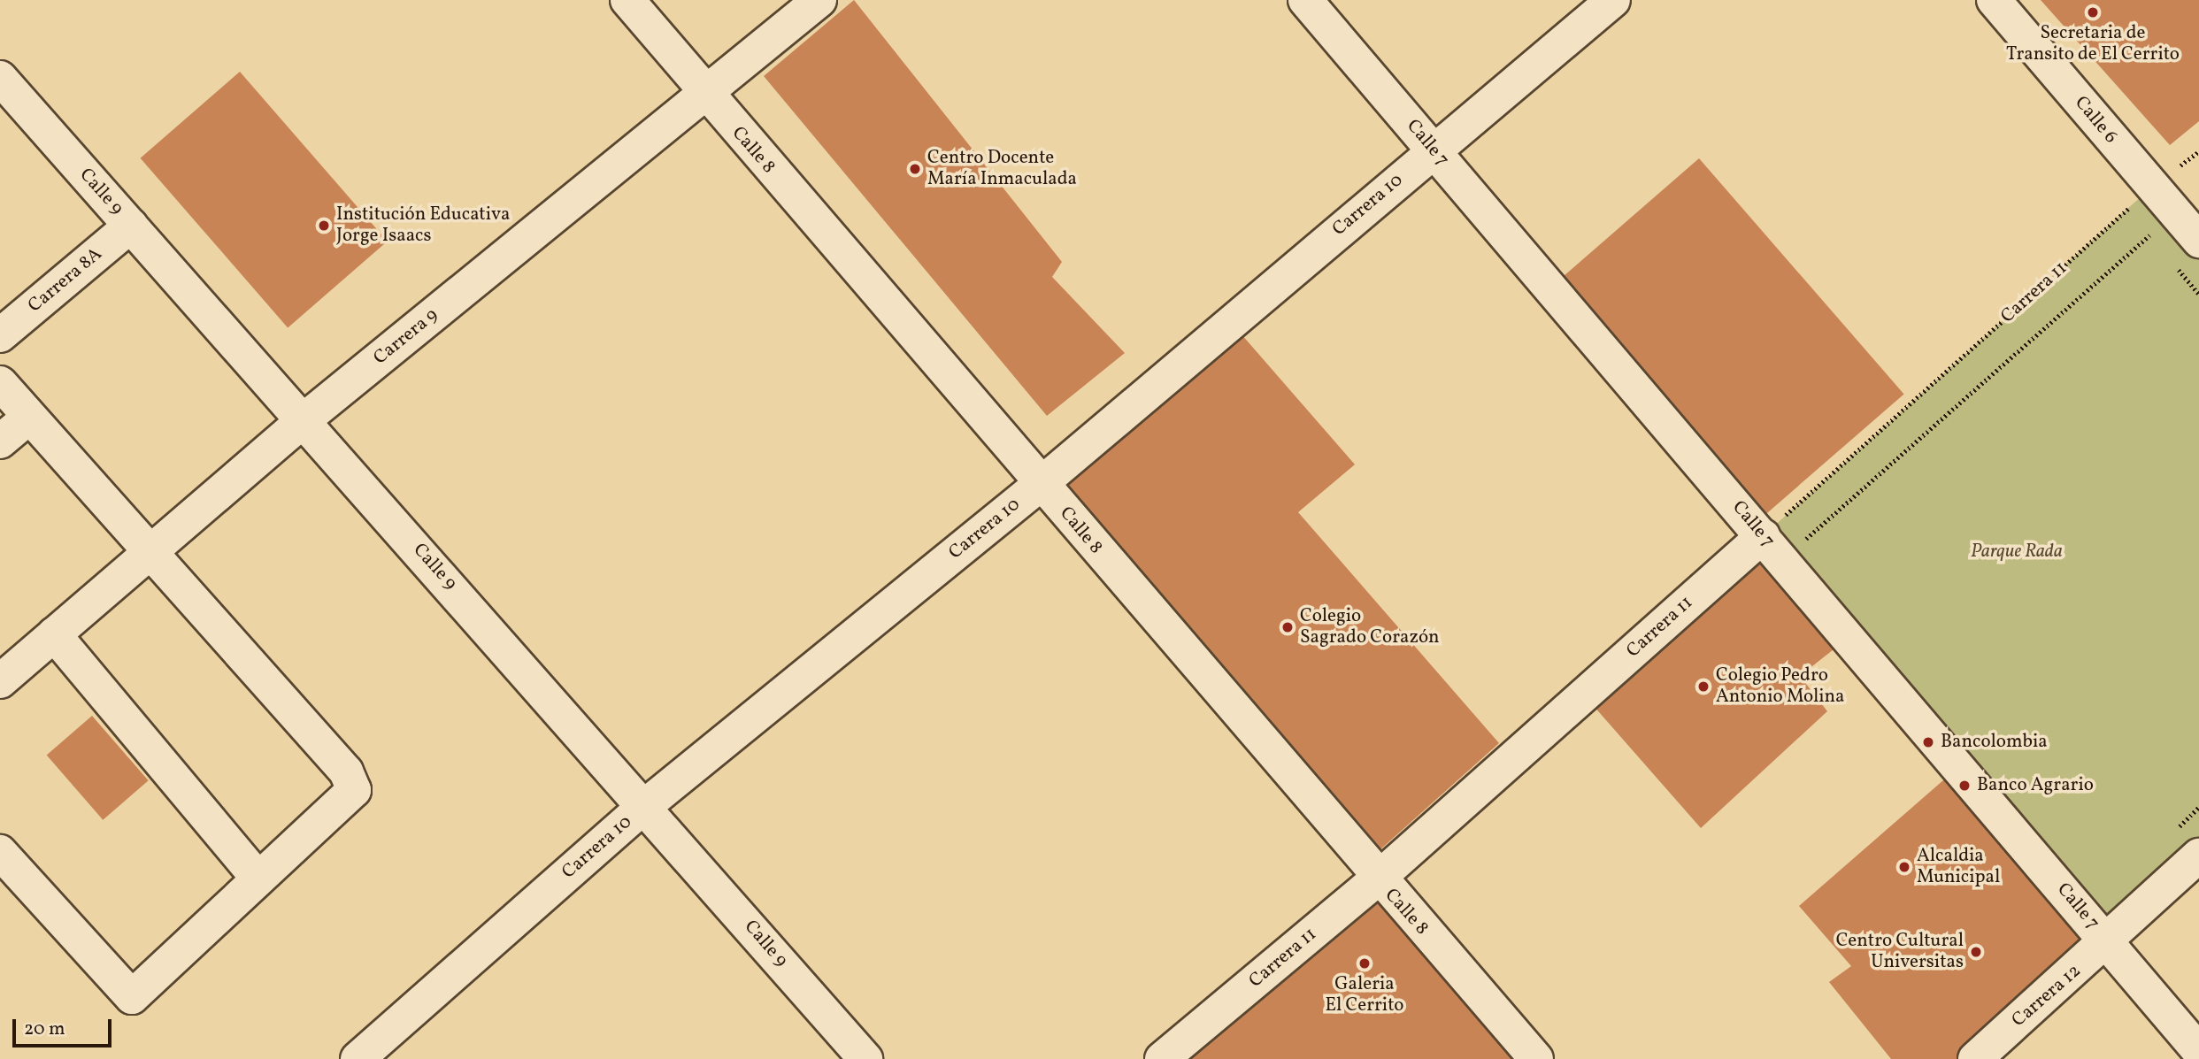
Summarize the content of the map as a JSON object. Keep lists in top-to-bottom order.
{
  "streets": {
    "street": [
      "Calle 6",
      "Calle 7",
      "Calle 8",
      "Calle 9",
      "Carrera 10",
      "Carrera 8A",
      "Carrera 11",
      "Carrera 9",
      "Carrera 12"
    ]
  },
  "crossings": [
    ["Calle 6", "Carrera 11"],
    ["Calle 7", "Carrera 10"],
    ["Calle 7", "Carrera 11"],
    ["Calle 7", "Carrera 12"],
    ["Calle 8", "Carrera 10"],
    ["Calle 8", "Carrera 11"],
    ["Calle 8", "Carrera 9"],
    ["Calle 9", "Carrera 10"],
    ["Calle 9", "Carrera 8A"],
    ["Calle 9", "Carrera 9"]
  ],
  "parks": ["Parque Rada"],
  "places": [
    "Secretaria de Transito de El Cerrito",
    "Centro Docente María Inmaculada",
    "Institución Educativa Jorge Isaacs",
    "Colegio Sagrado Corazón",
    "Colegio Pedro Antonio Molina",
    "Bancolombia",
    "Banco Agrario",
    "Alcaldia Municipal",
    "Centro Cultural Universitas",
    "Galeria El Cerrito"
  ],
  "scale_bar": "20 m"
}
